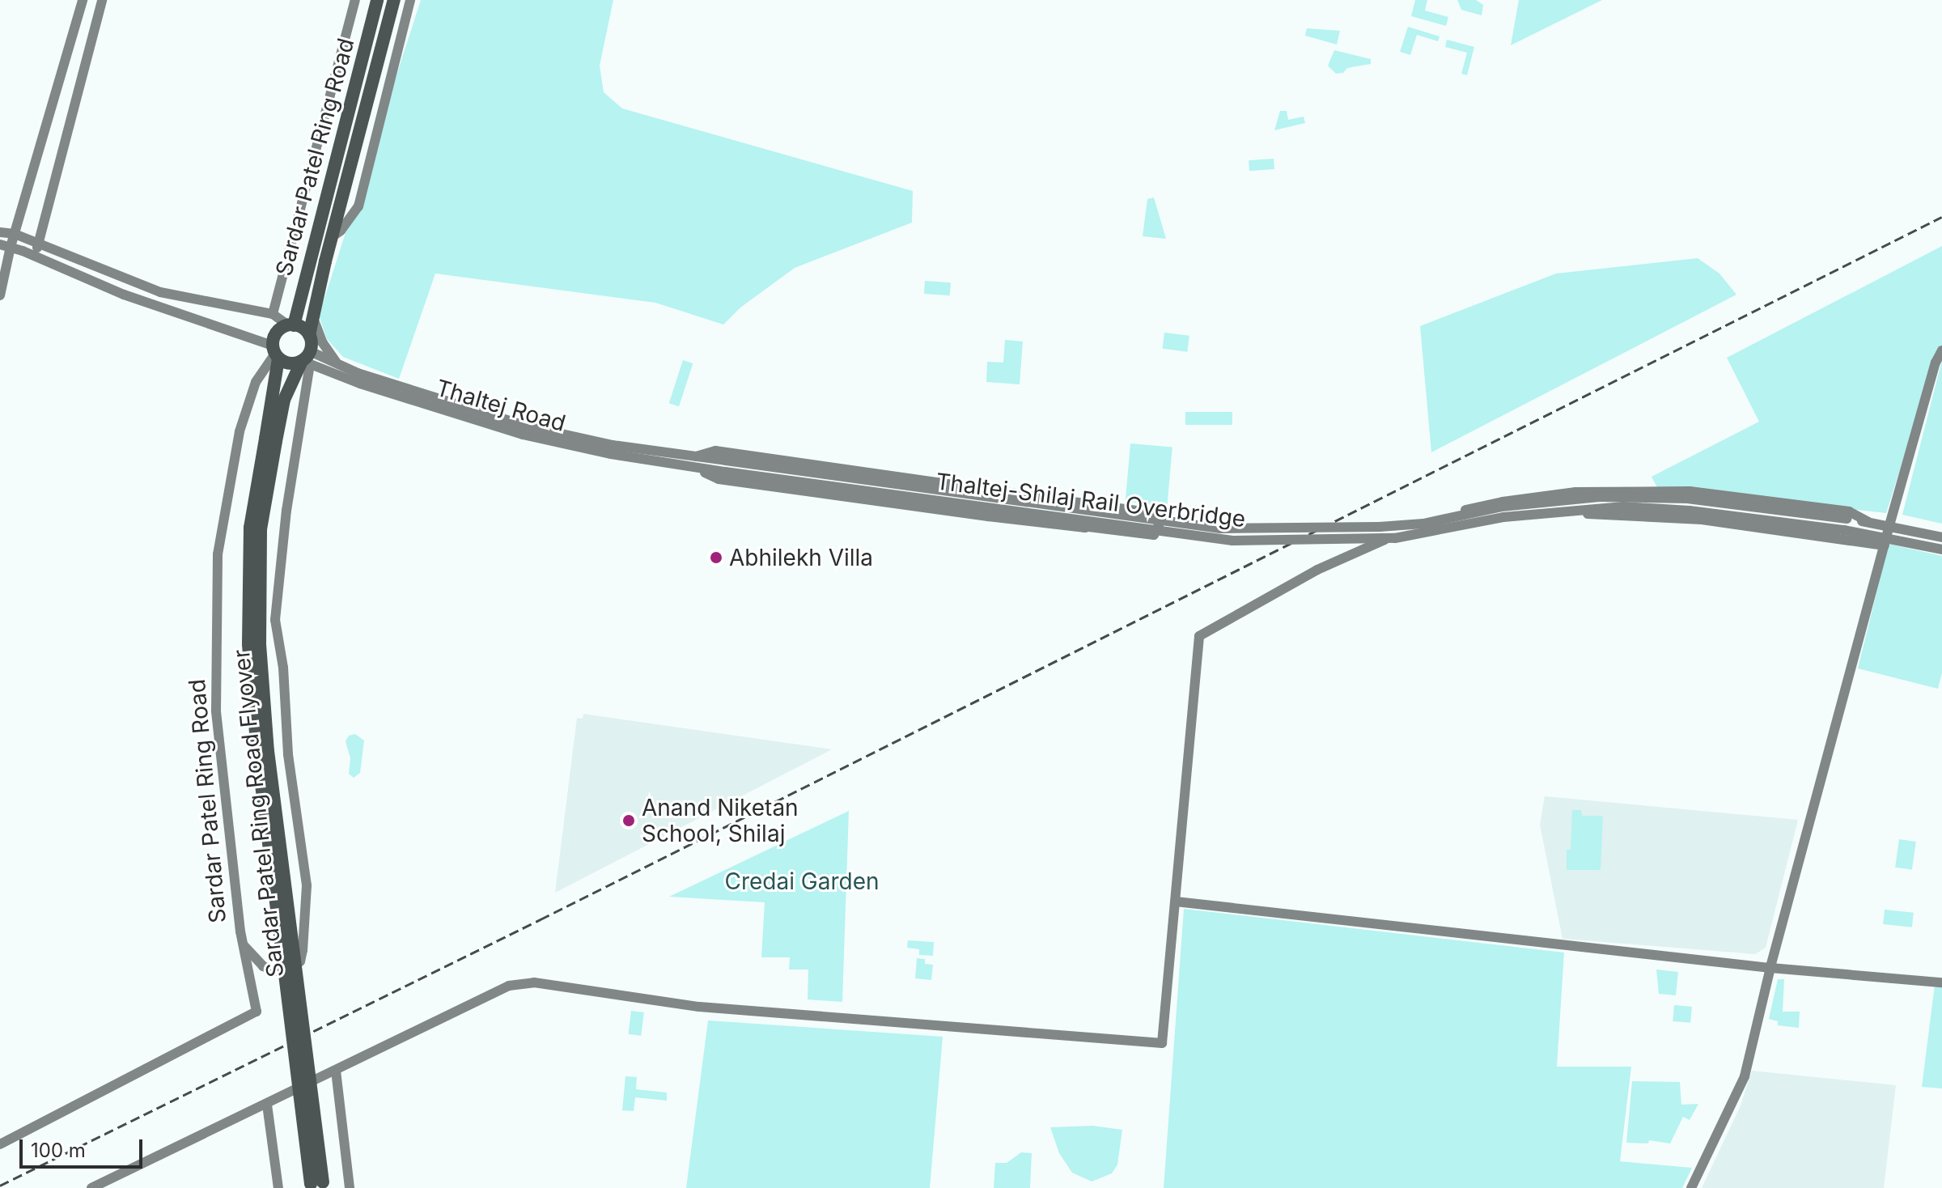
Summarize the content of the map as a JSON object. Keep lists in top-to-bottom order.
{
  "streets": {
    "highway": ["Sardar Patel Ring Road", "Sardar Patel Ring Road Flyover"],
    "street": ["Thaltej Road", "Thaltej-Shilaj Rail Overbridge"]
  },
  "crossings": [
    ["Sardar Patel Ring Road", "Thaltej Road"],
    ["Sardar Patel Ring Road", "Sardar Patel Ring Road Flyover"],
    ["Thaltej Road", "Thaltej-Shilaj Rail Overbridge"],
    ["Thaltej Road", "Sardar Patel Ring Road Flyover"]
  ],
  "parks": ["Credai Garden"],
  "places": ["Abhilekh Villa", "Anand Niketan School, Shilaj"],
  "scale_bar": "100 m"
}
